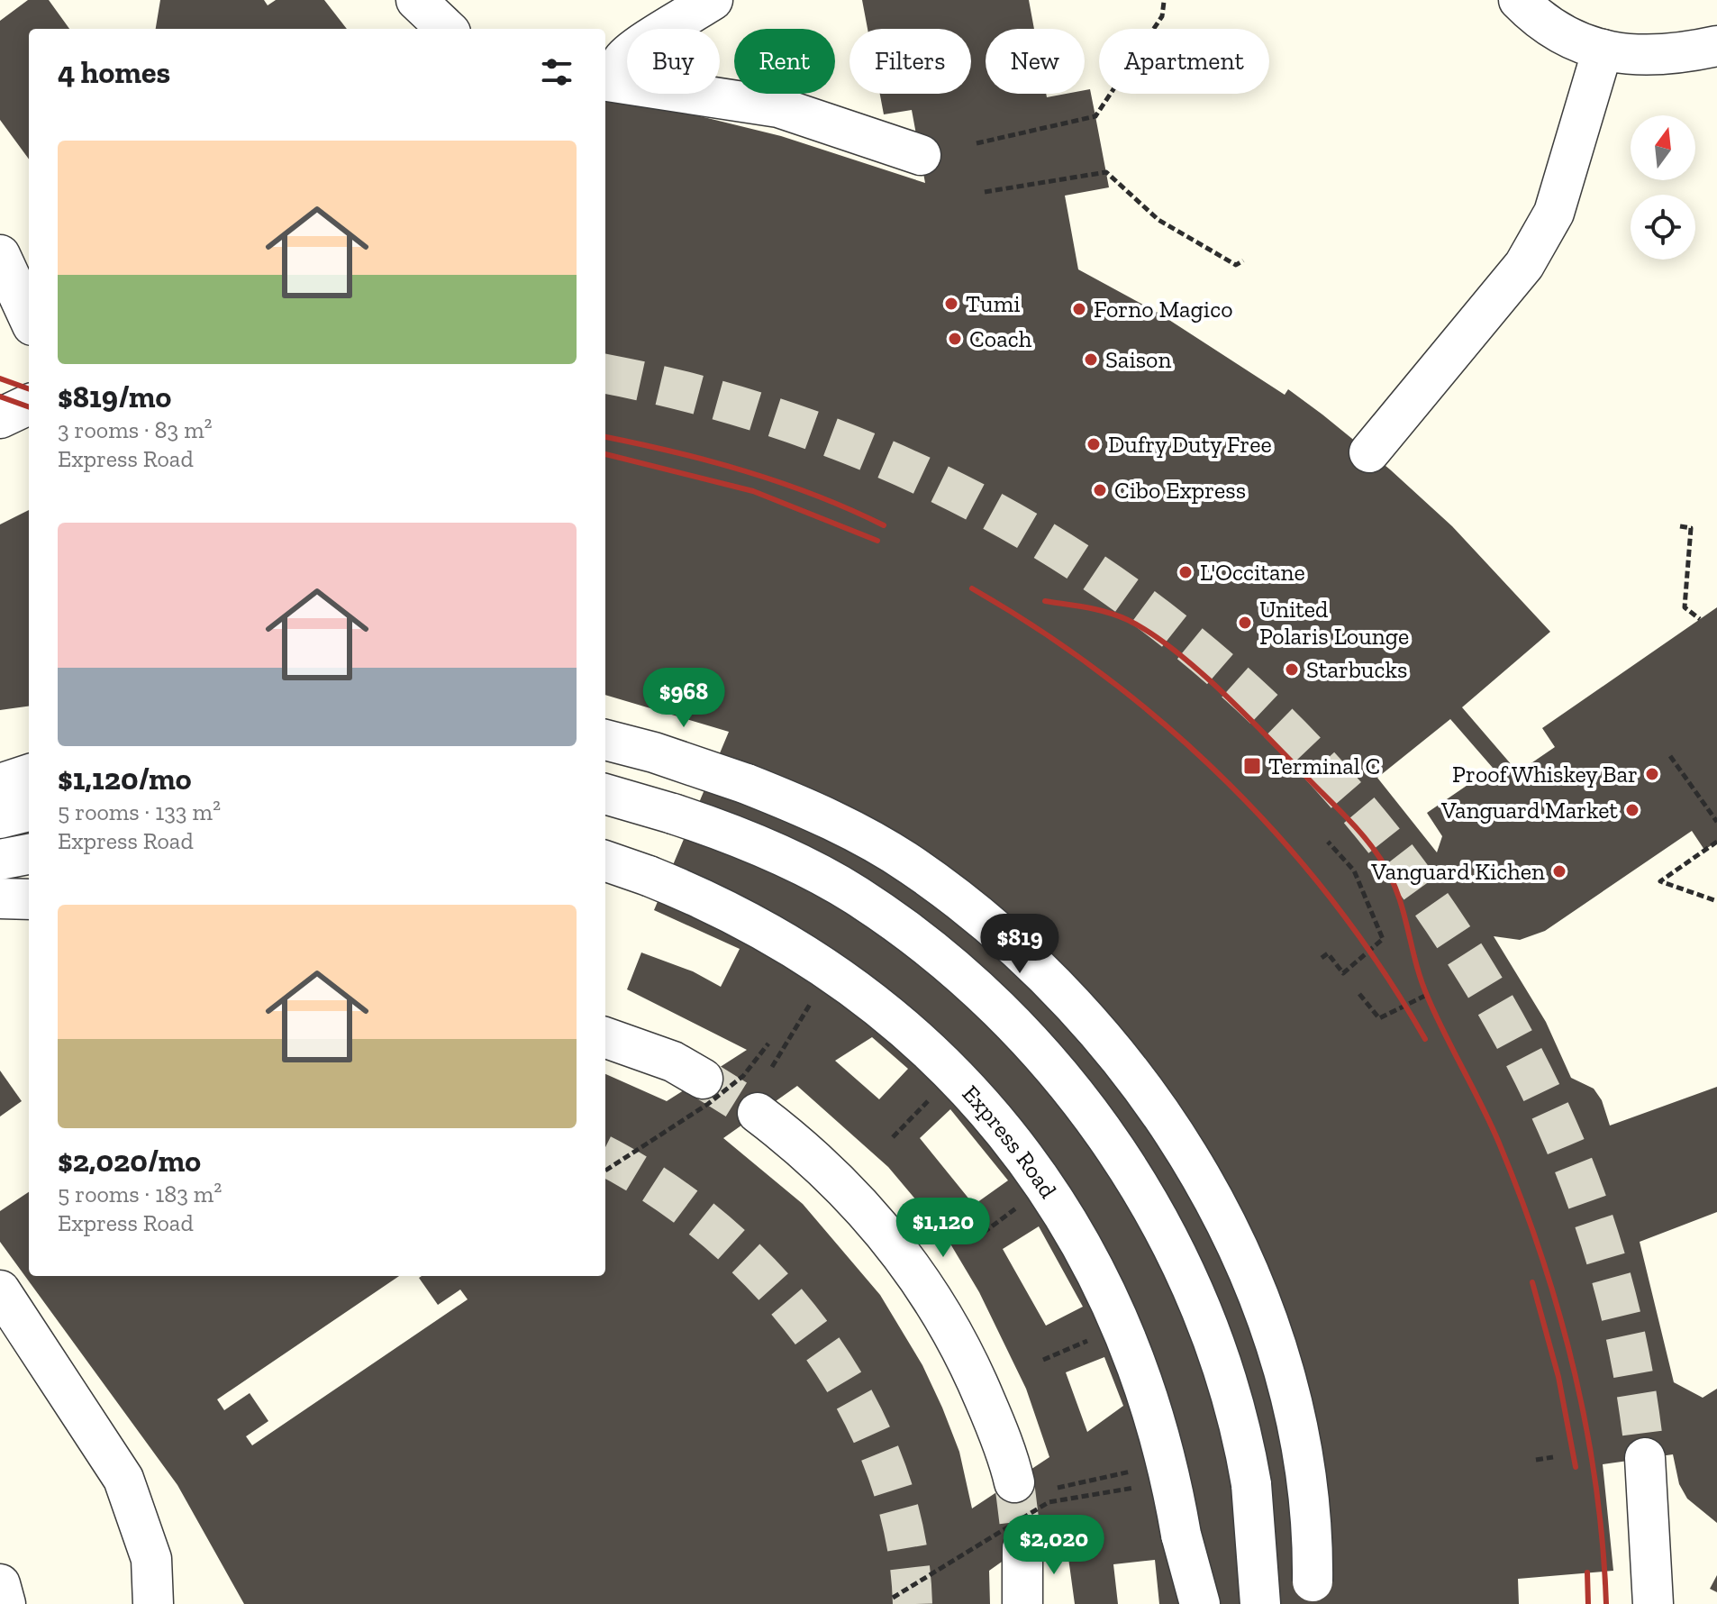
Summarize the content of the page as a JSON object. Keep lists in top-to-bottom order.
{
  "streets": {
    "street": ["Express Road"]
  },
  "places": {
    "other": [
      "Tumi",
      "Forno Magico",
      "Coach",
      "Saison",
      "Dufry Duty Free",
      "Cibo Express",
      "L'Occitane",
      "United Polaris Lounge",
      "Starbucks",
      "Proof Whiskey Bar",
      "Vanguard Market",
      "Vanguard Kichen"
    ],
    "transit": ["Terminal C"]
  },
  "north": "top",
  "page": {
    "chip": [
      "Buy",
      "Rent",
      "Filters",
      "New",
      "Apartment"
    ],
    "heading": "4 homes",
    "list": [
      {
        "name": "$819/mo",
        "note": "3 rooms · 83 m² · Express Road"
      },
      {
        "name": "$1,120/mo",
        "note": "5 rooms · 133 m² · Express Road"
      },
      {
        "name": "$2,020/mo",
        "note": "5 rooms · 183 m² · Express Road"
      }
    ],
    "price": [
      "$968",
      "$819",
      "$1,120",
      "$2,020"
    ]
  }
}
